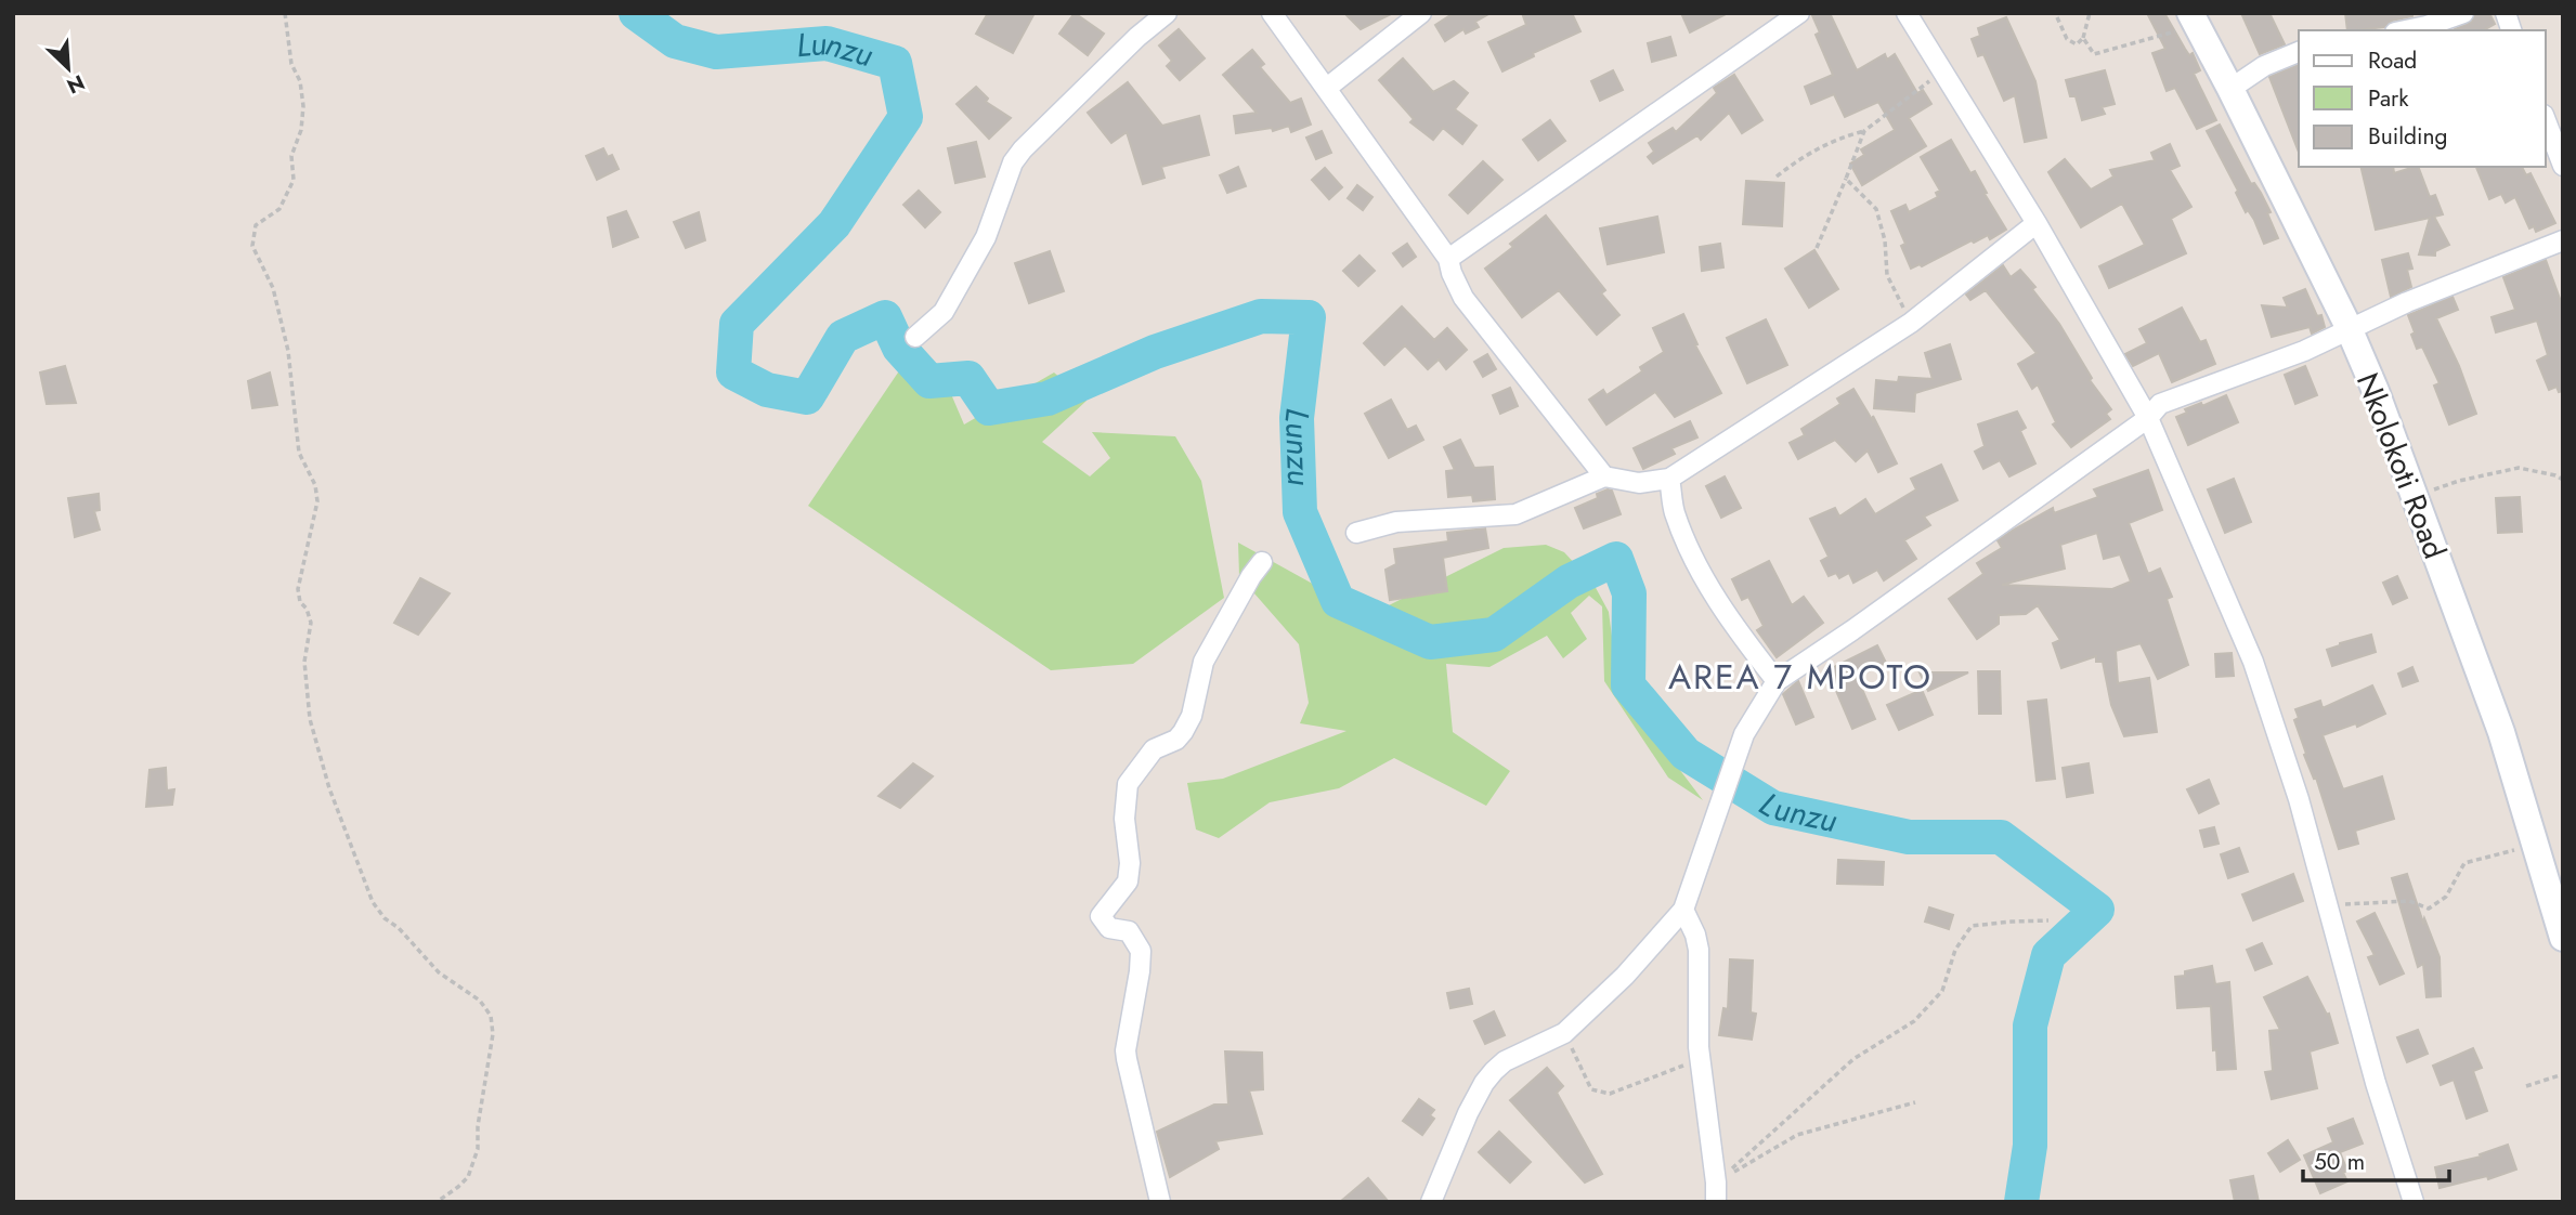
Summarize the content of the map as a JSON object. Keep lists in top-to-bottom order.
{
  "streets": {
    "main road": ["Nkolokoti Road"]
  },
  "districts": ["AREA 7 MPOTO"],
  "water": ["Lunzu"],
  "legend": ["Road", "Park", "Building"],
  "scale_bar": "50 m",
  "north": "bottom right"
}
